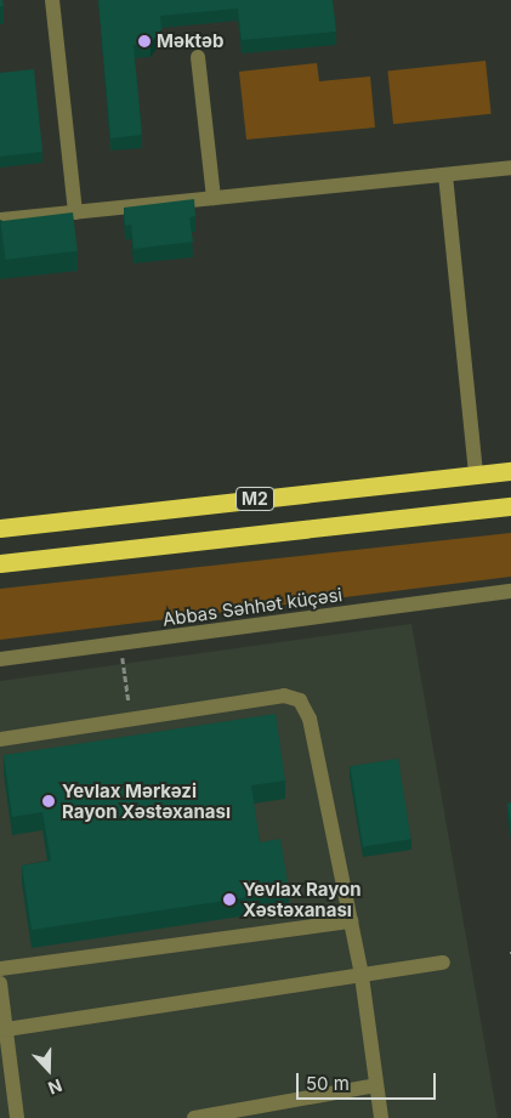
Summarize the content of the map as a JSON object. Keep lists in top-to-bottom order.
{
  "streets": {
    "highway": ["M2"],
    "street": ["Abbas Səhhət küçəsi"]
  },
  "places": ["Məktəb", "Yevlax Mərkəzi Rayon Xəstəxanası", "Yevlax Rayon Xəstəxanası"],
  "scale_bar": "50 m",
  "north": "bottom"
}
